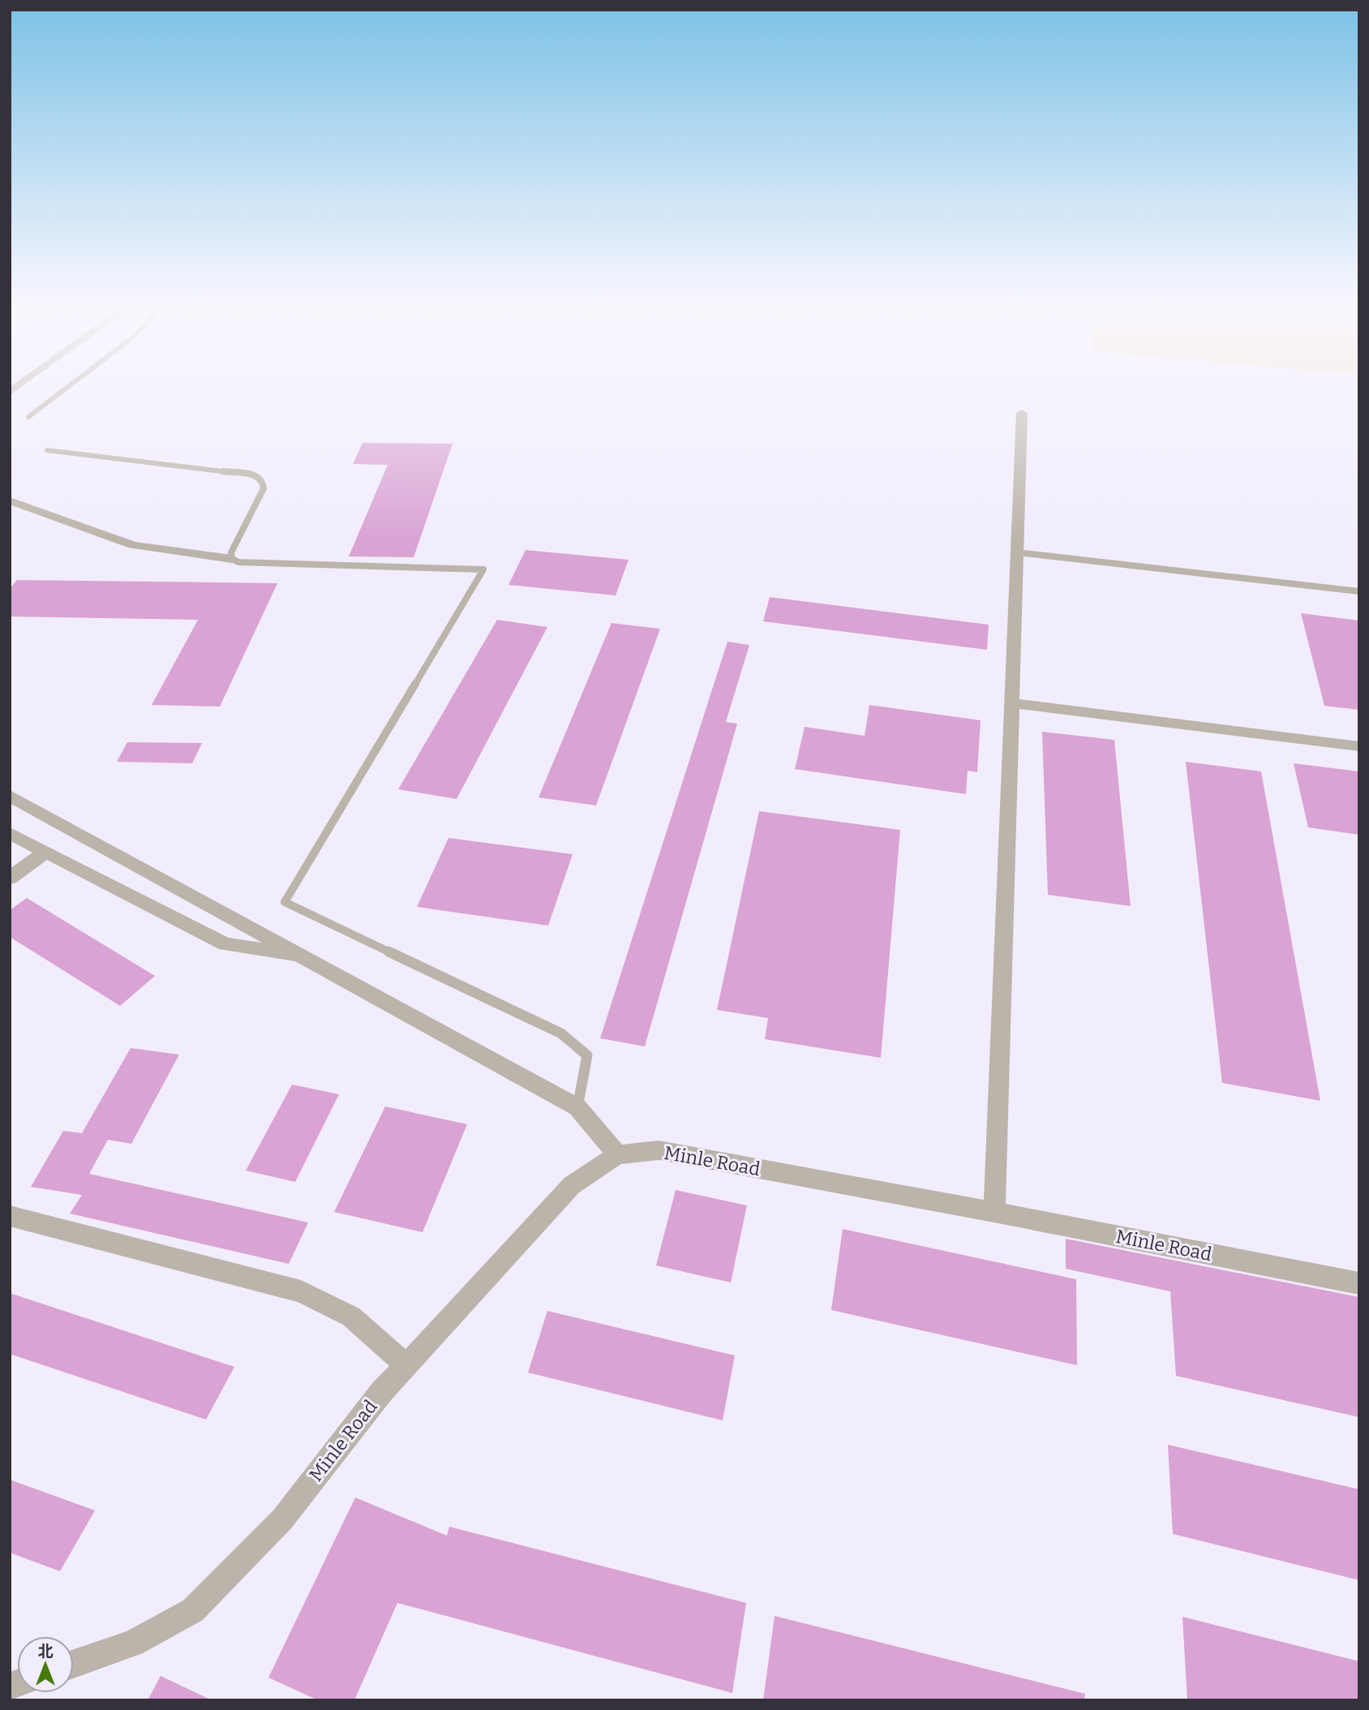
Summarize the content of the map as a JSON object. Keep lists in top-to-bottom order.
{
  "streets": {
    "street": ["Minle Road"]
  },
  "north": "top"
}
